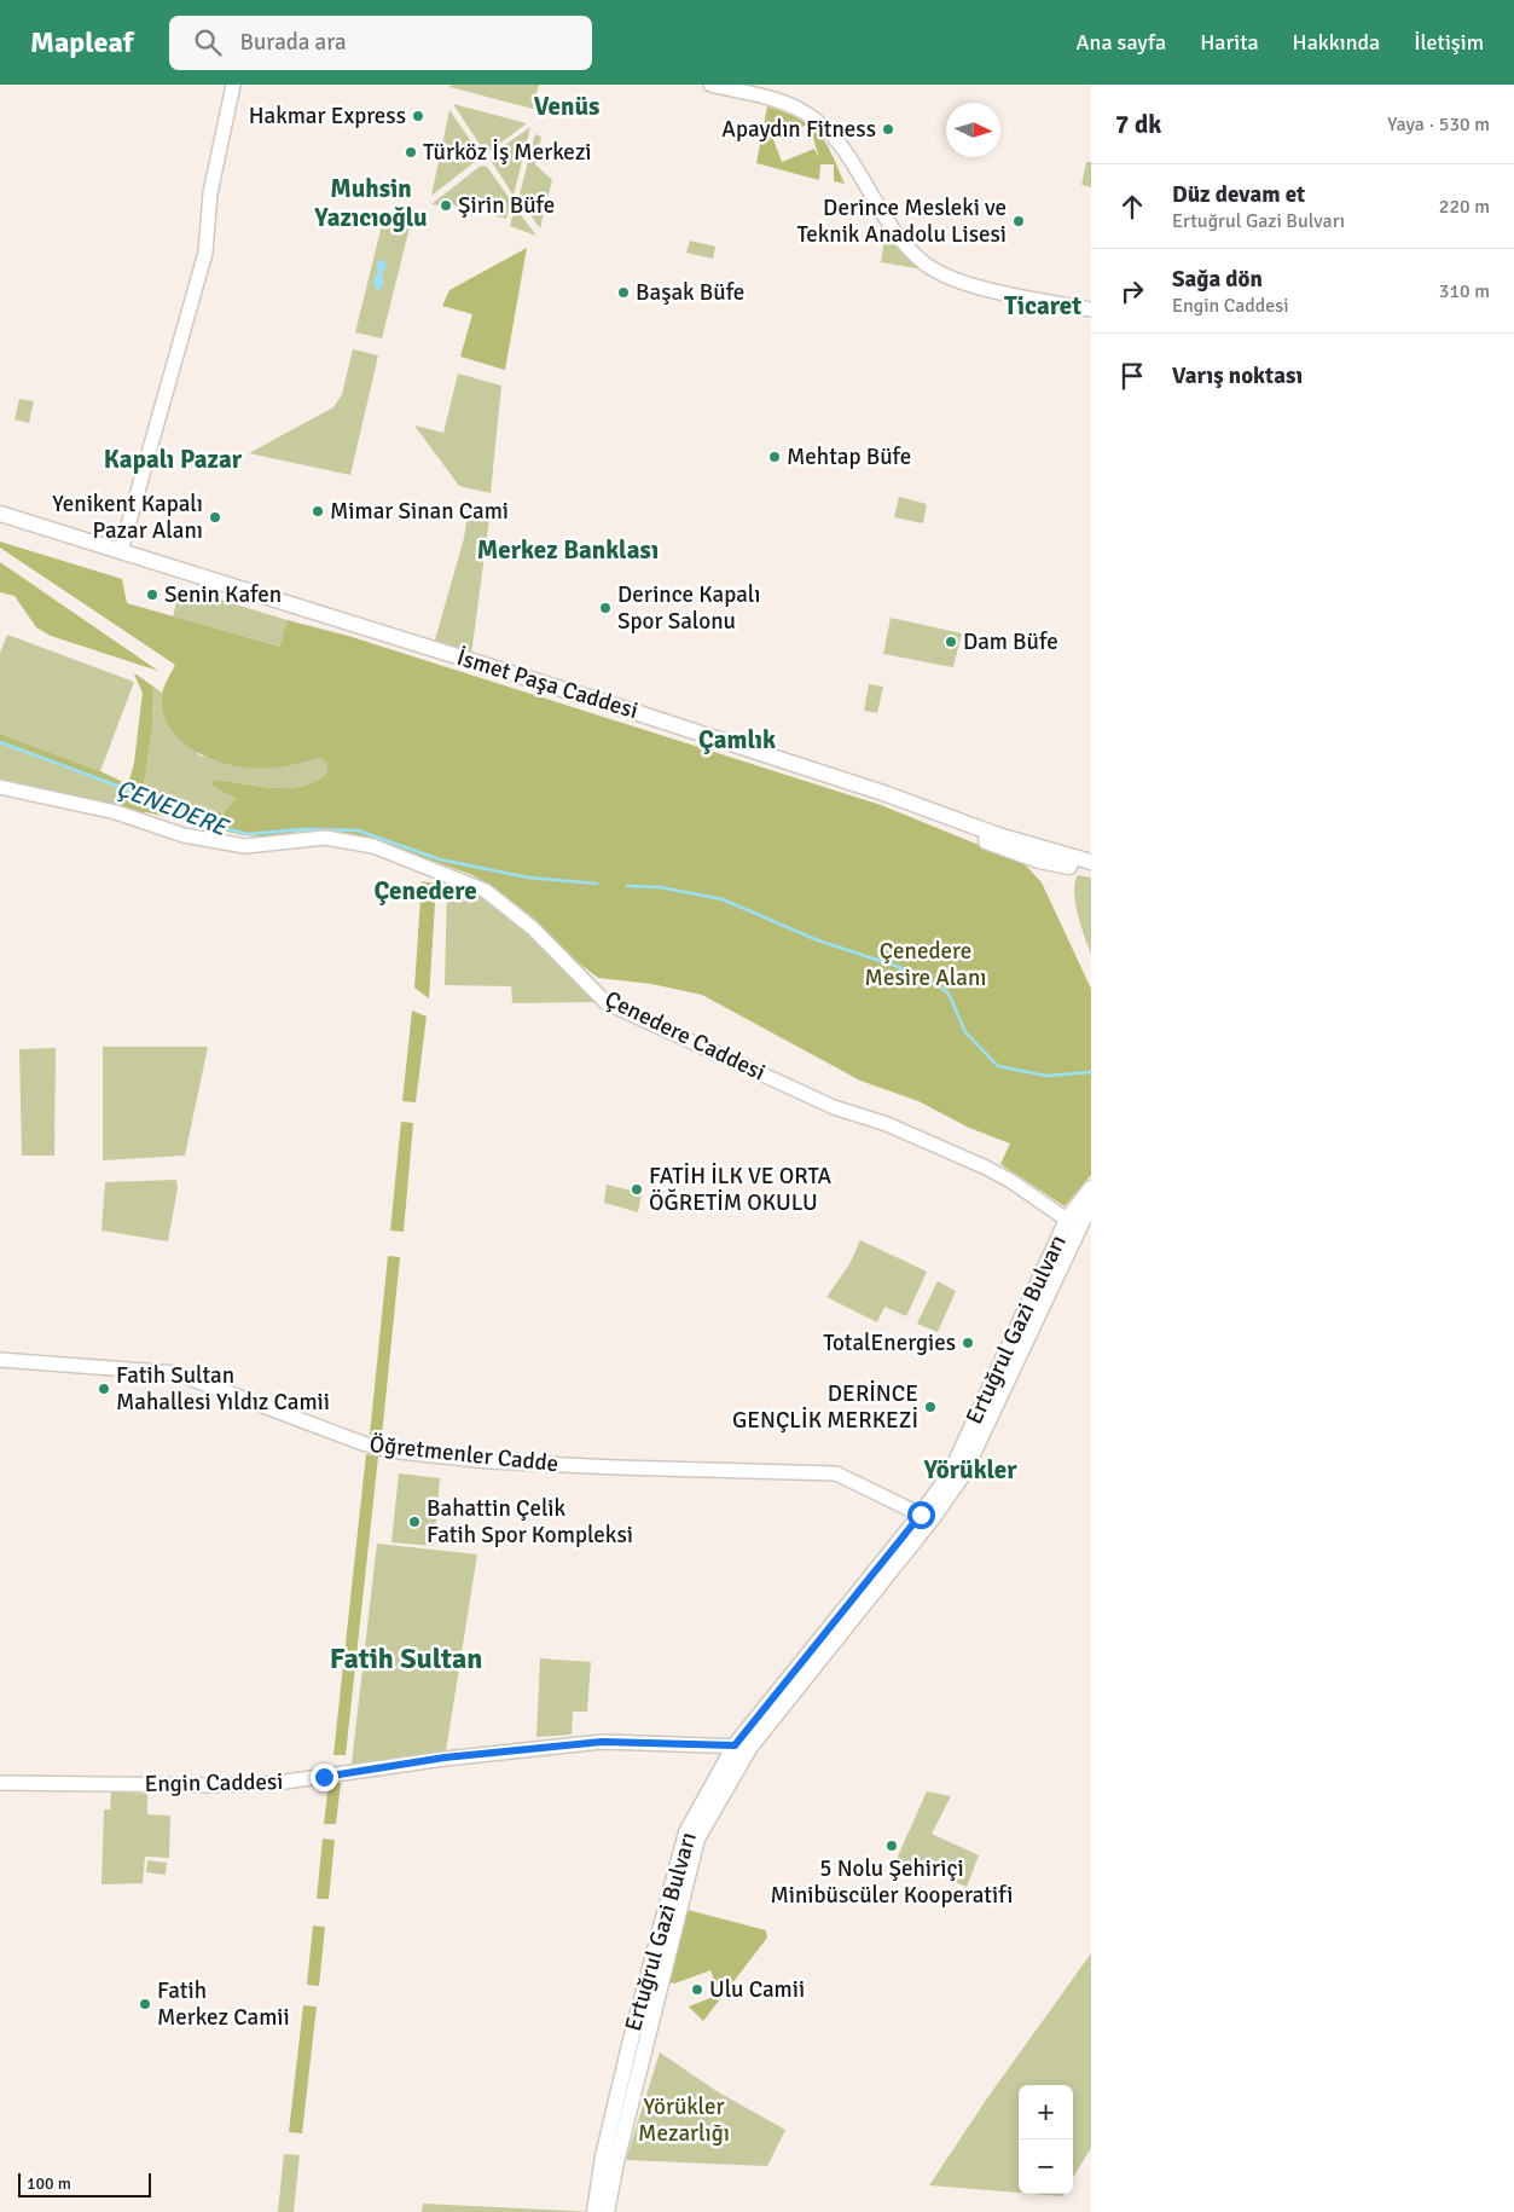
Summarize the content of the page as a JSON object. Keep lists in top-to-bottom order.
{
  "streets": {
    "main road": ["İsmet Paşa Caddesi", "Ertuğrul Gazi Bulvarı"],
    "street": ["Çenedere Caddesi", "Öğretmenler Cadde", "Engin Caddesi"]
  },
  "crossings": [
    ["Çenedere Caddesi", "Ertuğrul Gazi Bulvarı"],
    ["Ertuğrul Gazi Bulvarı", "Öğretmenler Cadde"],
    ["Ertuğrul Gazi Bulvarı", "Engin Caddesi"]
  ],
  "districts": [
    "Venüs",
    "Muhsin Yazıcıoğlu",
    "Ticaret",
    "Kapalı Pazar",
    "Merkez Banklası",
    "Çamlık",
    "Çenedere",
    "Yörükler",
    "Fatih Sultan"
  ],
  "water": ["ÇENEDERE"],
  "parks": ["Çenedere Mesire Alanı", "Yörükler Mezarlığı"],
  "places": [
    "Hakmar Express",
    "Apaydın Fitness",
    "Türköz İş Merkezi",
    "Şirin Büfe",
    "Derince Mesleki ve Teknik Anadolu Lisesi",
    "Başak Büfe",
    "Mehtap Büfe",
    "Mimar Sinan Cami",
    "Yenikent Kapalı Pazar Alanı",
    "Senin Kafen",
    "Derince Kapalı Spor Salonu",
    "Dam Büfe",
    "FATİH İLK VE ORTA ÖĞRETİM OKULU",
    "TotalEnergies",
    "Fatih Sultan Mahallesi Yıldız Camii",
    "DERİNCE GENÇLİK MERKEZİ",
    "Bahattin Çelik Fatih Spor Kompleksi",
    "5 Nolu Şehiriçi Minibüscüler Kooperatifi",
    "Ulu Camii",
    "Fatih Merkez Camii"
  ],
  "scale_bar": "100 m",
  "north": "right",
  "page": {
    "header": "Mapleaf",
    "search": "Burada ara",
    "nav": [
      "Ana sayfa",
      "Harita",
      "Hakkında",
      "İletişim"
    ],
    "heading": ["7 dk", "Yaya · 530 m"],
    "list": [
      ["Düz devam et", "Ertuğrul Gazi Bulvarı", "220 m"],
      ["Sağa dön", "Engin Caddesi", "310 m"],
      "Varış noktası"
    ],
    "map_buttons": ["+", "−"],
    "scale": "100 m"
  }
}
